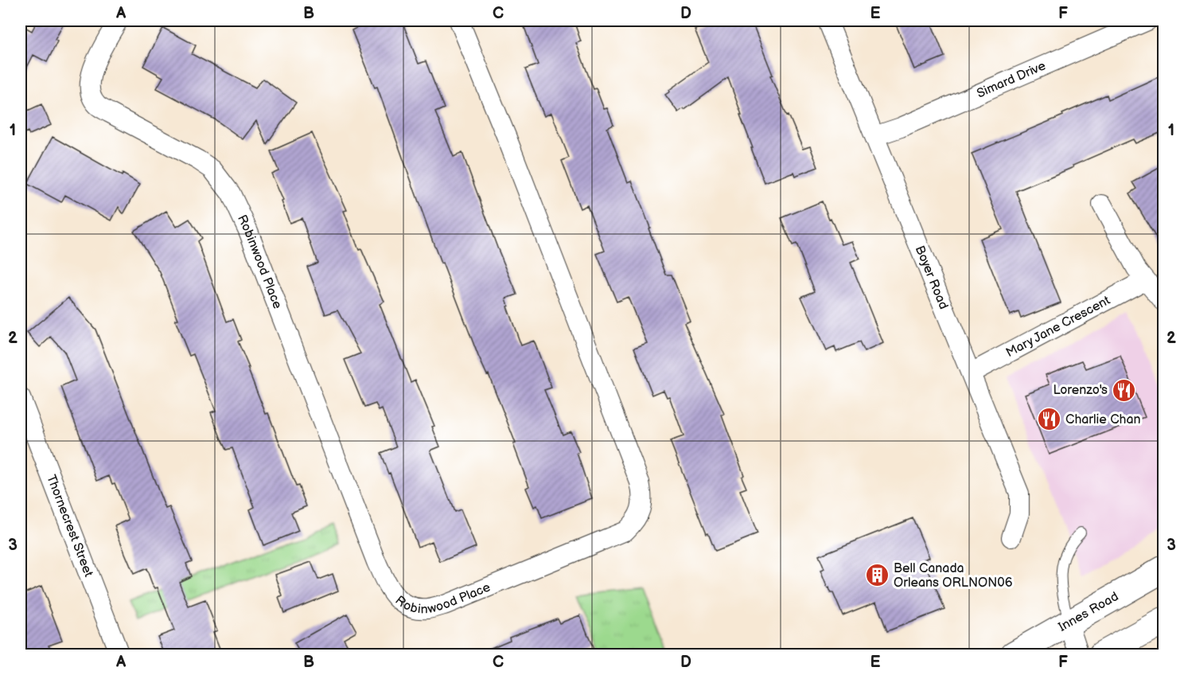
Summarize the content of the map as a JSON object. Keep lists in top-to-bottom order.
{
  "streets": {
    "main road": ["Innes Road"],
    "street": [
      "Simard Drive",
      "Robinwood Place",
      "Boyer Road",
      "Mary Jane Crescent",
      "Thornecrest Street"
    ]
  },
  "crossings": [
    ["Simard Drive", "Boyer Road"],
    ["Boyer Road", "Mary Jane Crescent"]
  ],
  "places": {
    "restaurant": ["Lorenzo's", "Charlie Chan"],
    "building": ["Bell Canada Orleans ORLNON06"]
  },
  "grid": {
    "columns": [
      "A",
      "B",
      "C",
      "D",
      "E",
      "F"
    ],
    "rows": ["1", "2", "3"]
  }
}
